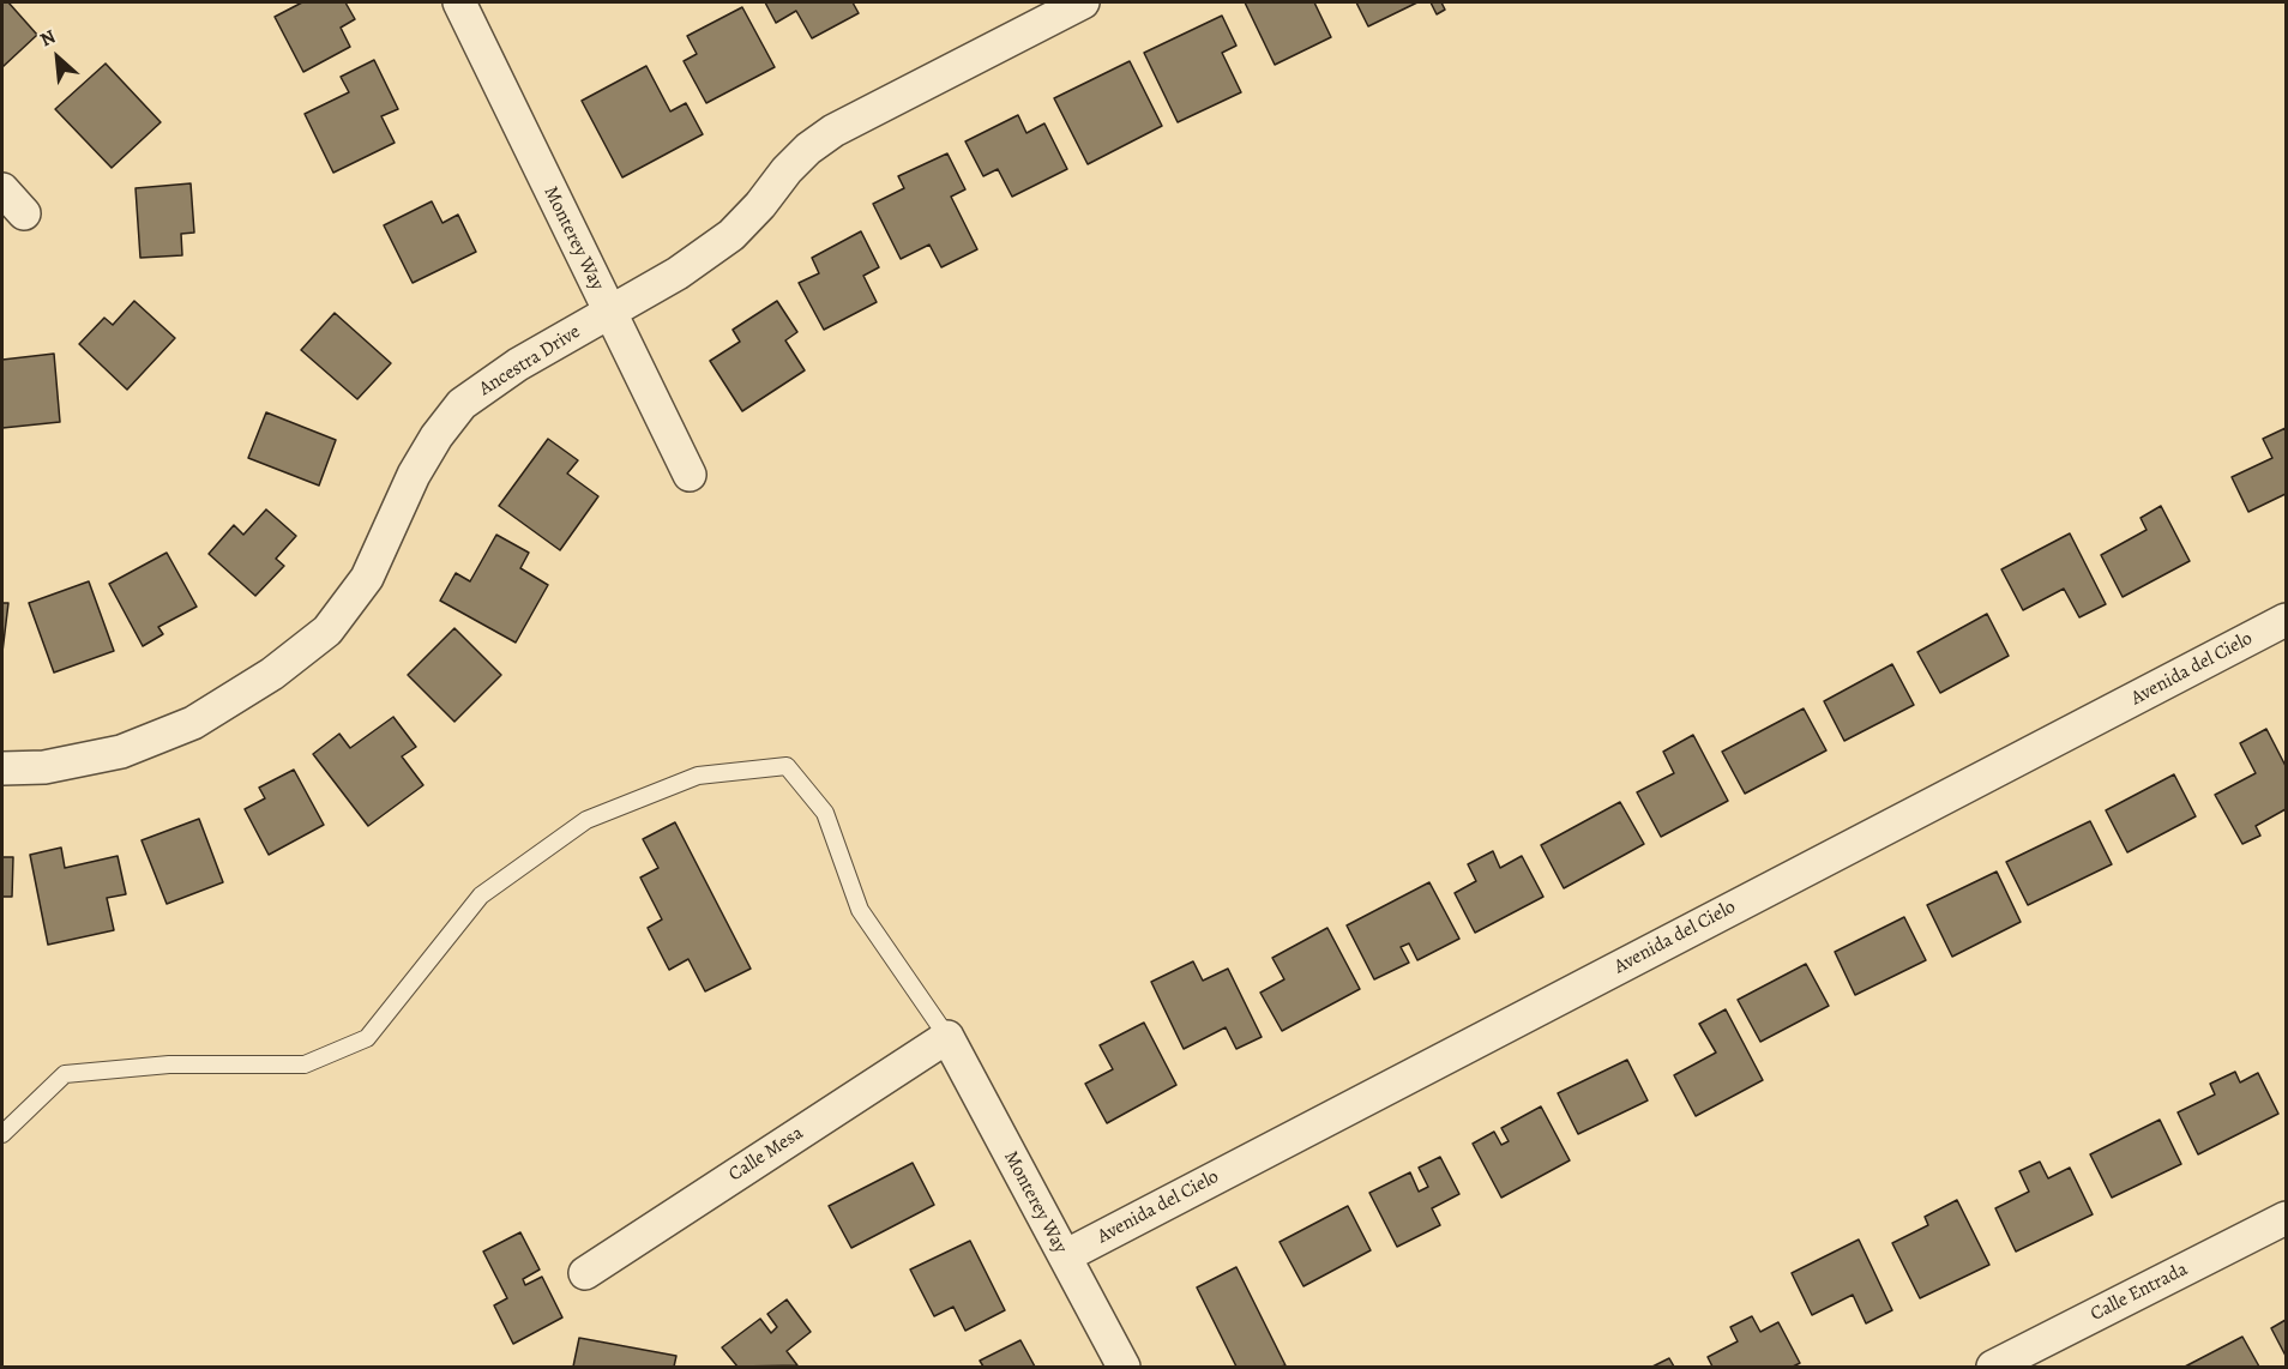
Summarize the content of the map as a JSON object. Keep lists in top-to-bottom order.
{
  "streets": {
    "street": [
      "Monterey Way",
      "Ancestra Drive",
      "Avenida del Cielo",
      "Calle Mesa",
      "Calle Entrada"
    ]
  },
  "crossings": [
    ["Monterey Way", "Ancestra Drive"],
    ["Monterey Way", "Avenida del Cielo"],
    ["Monterey Way", "Calle Mesa"]
  ],
  "north": "top left"
}
